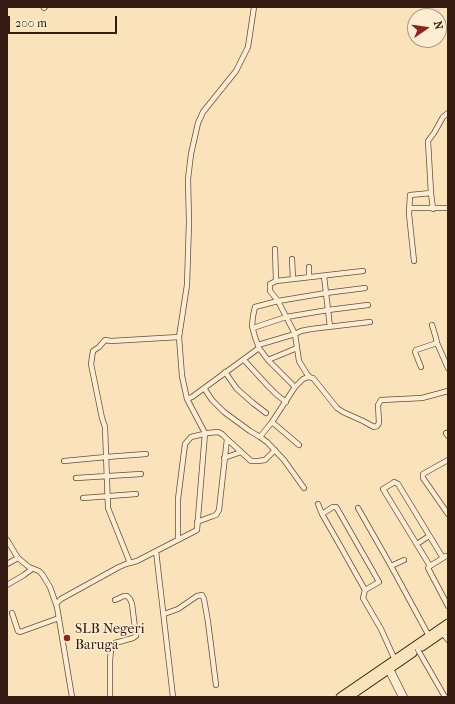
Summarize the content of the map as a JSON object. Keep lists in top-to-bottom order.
{
  "places": ["SLB Negeri Baruga"],
  "scale_bar": "200 m",
  "north": "right"
}
